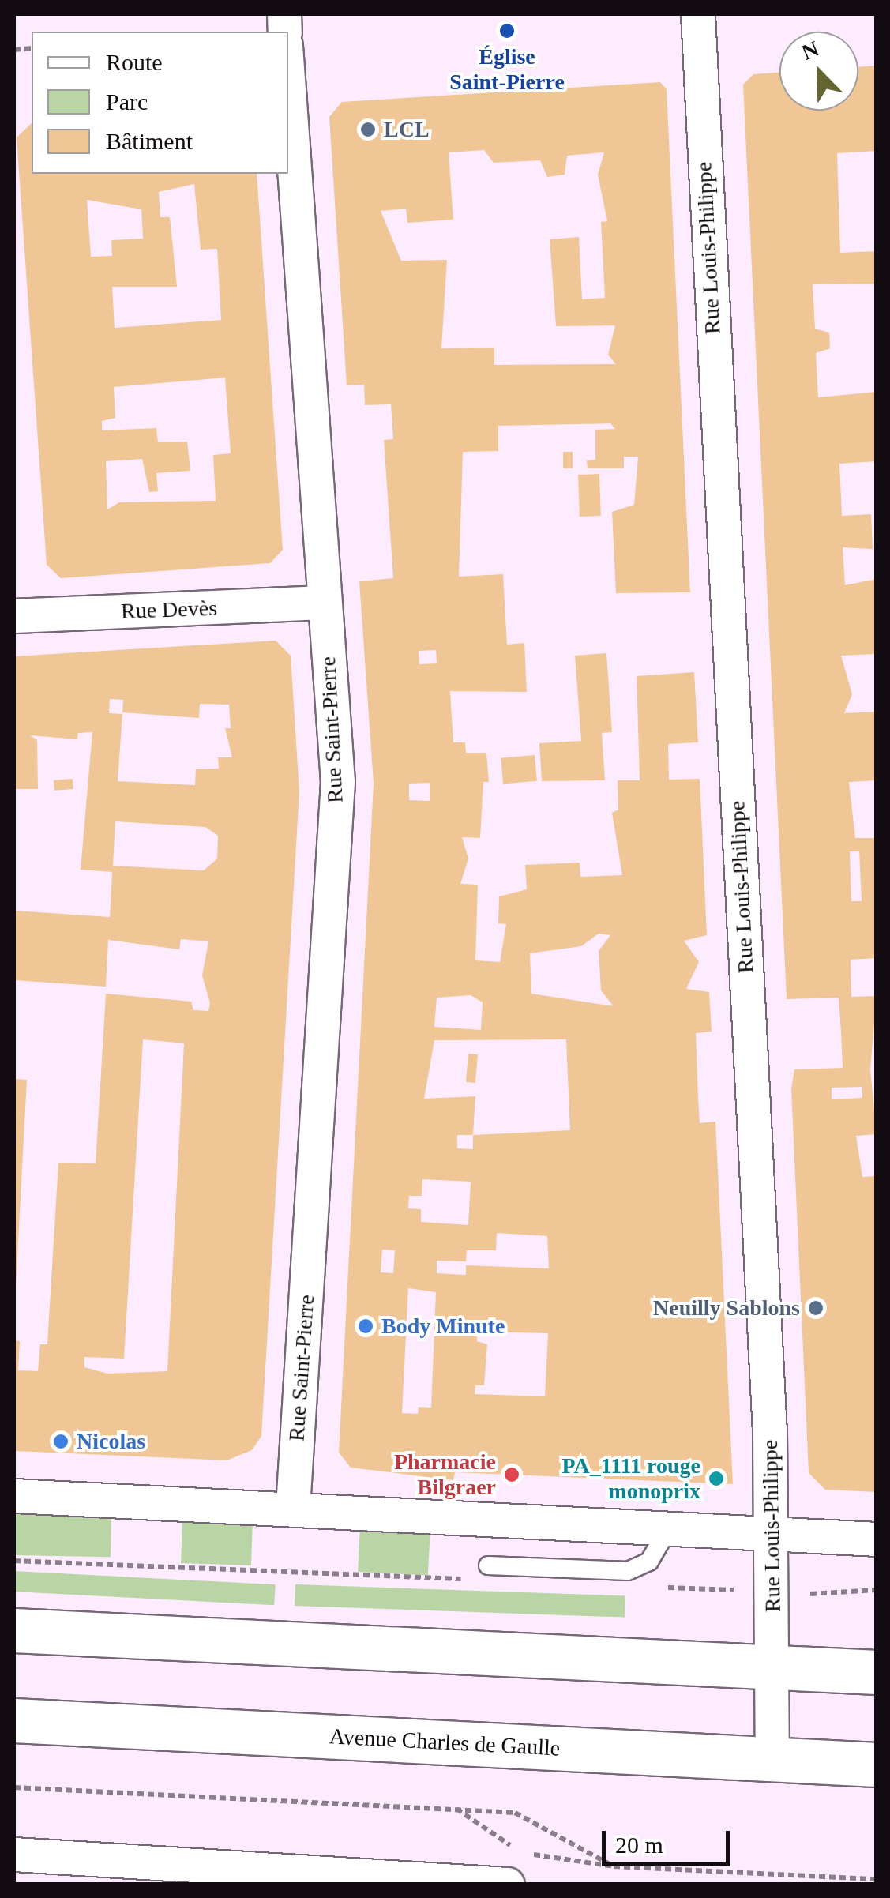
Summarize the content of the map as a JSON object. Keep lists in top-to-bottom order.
{
  "streets": {
    "main road": ["Avenue Charles de Gaulle"],
    "street": ["Rue Louis-Philippe", "Rue Devès", "Rue Saint-Pierre"]
  },
  "crossings": [
    ["Rue Louis-Philippe", "Avenue Charles de Gaulle"],
    ["Rue Devès", "Rue Saint-Pierre"]
  ],
  "places": [
    "Église Saint-Pierre",
    "LCL",
    "Neuilly Sablons",
    "Body Minute",
    "Nicolas",
    "Pharmacie Bilgraer",
    "PA_1111 rouge monoprix"
  ],
  "legend": ["Route", "Parc", "Bâtiment"],
  "scale_bar": "20 m",
  "north": "top left"
}
